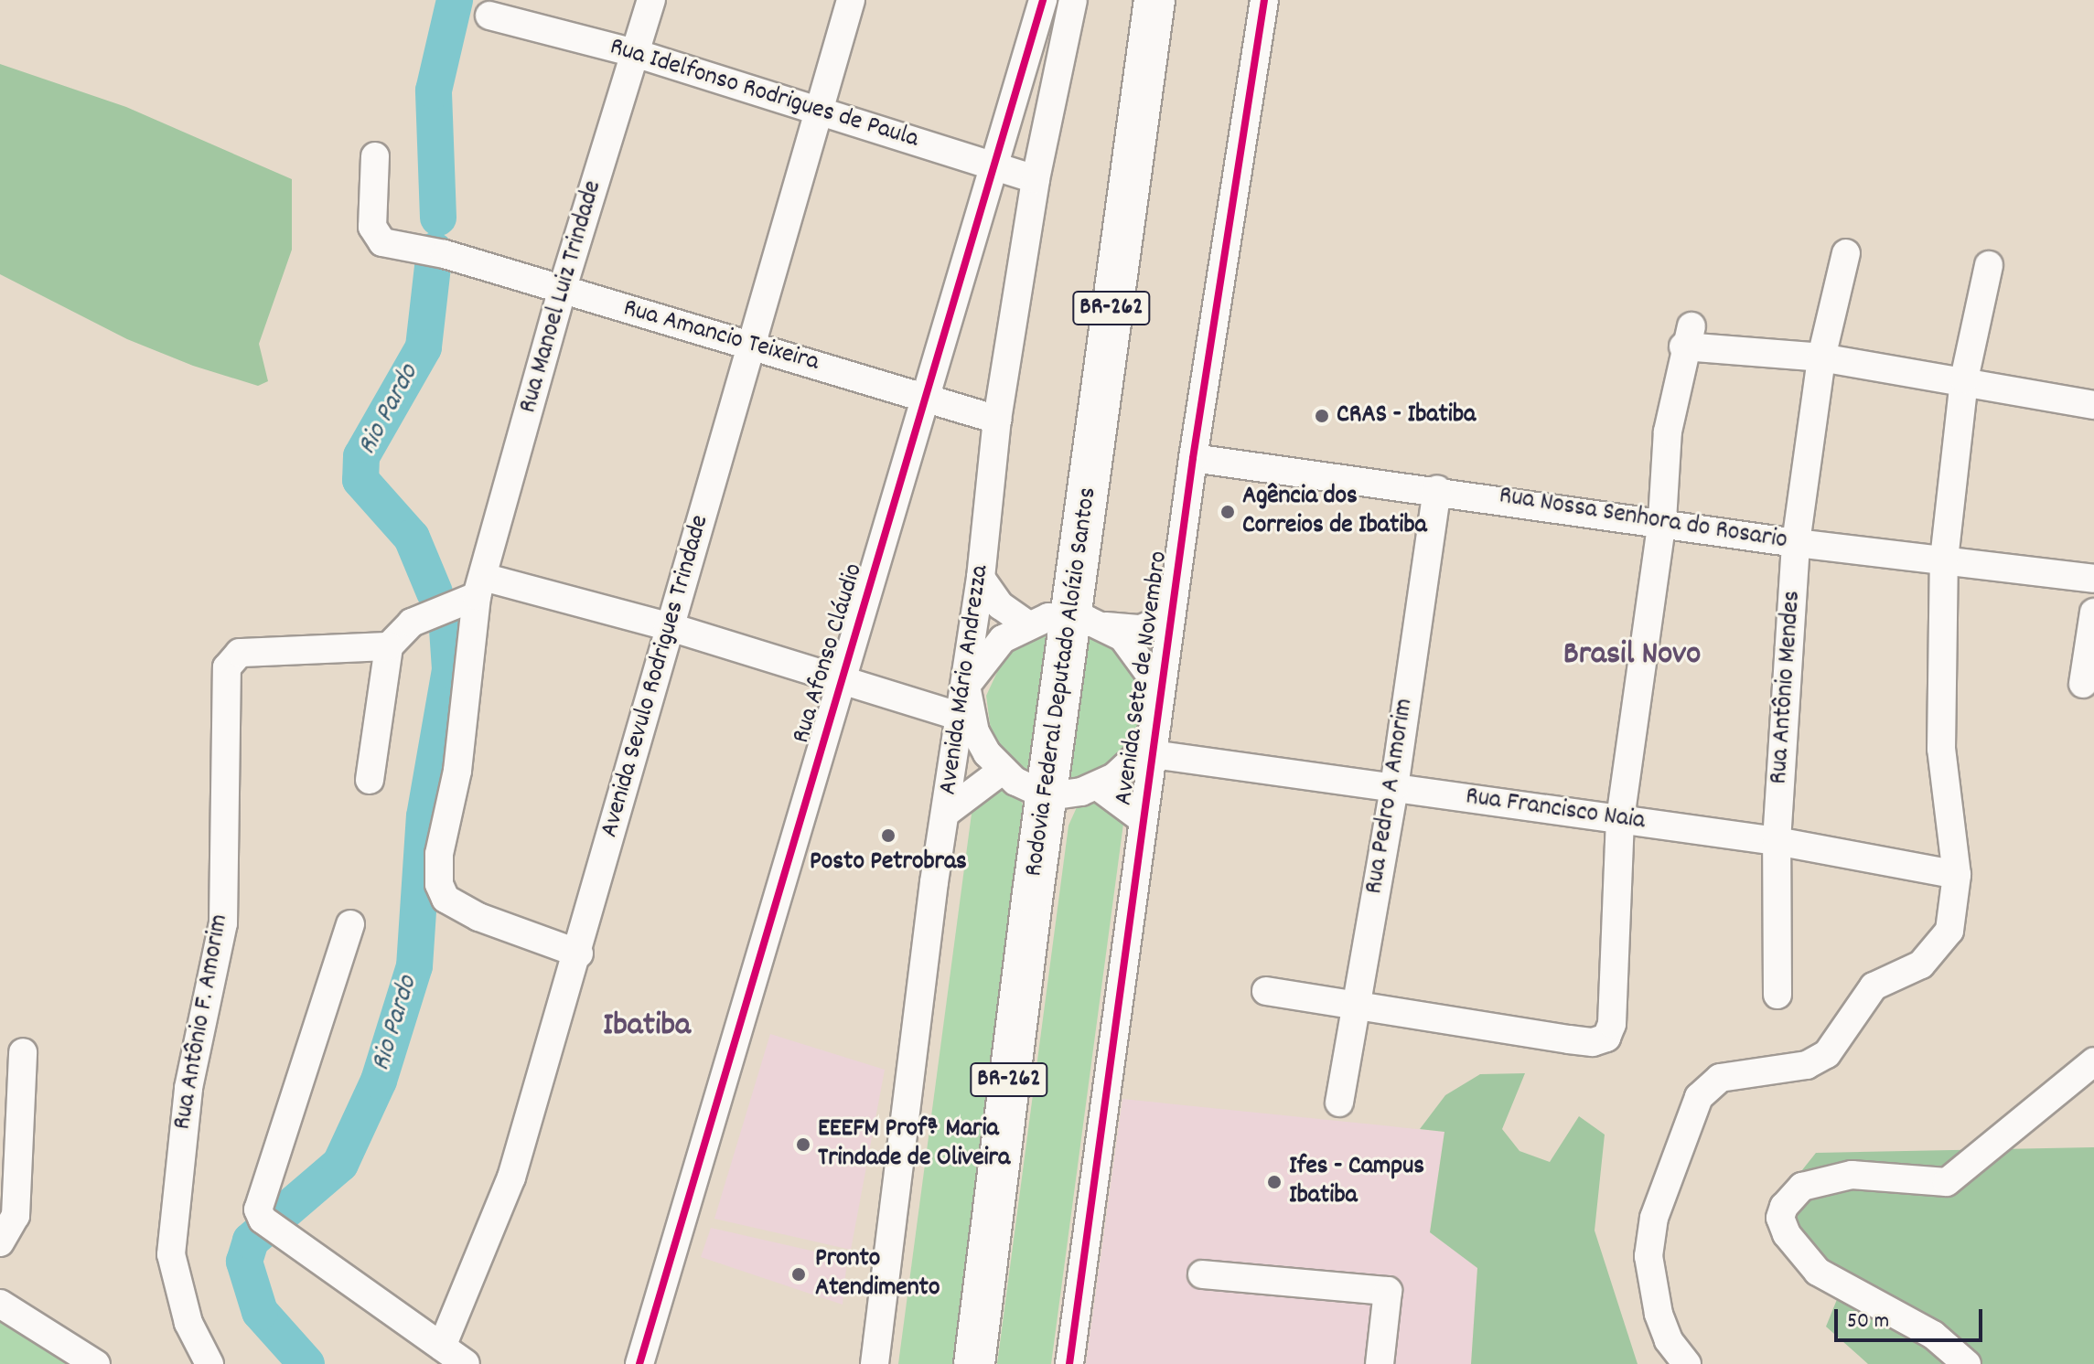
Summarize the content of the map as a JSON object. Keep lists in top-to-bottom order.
{
  "streets": {
    "highway": ["BR-262", "Rodovia Federal Deputado Aloízio Santos"],
    "street": [
      "Rua Idelfonso Rodrigues de Paula",
      "Rua Manoel Luiz Trindade",
      "Rua Amancio Teixeira",
      "Rua Nossa Senhora do Rosario",
      "Rua Afonso Cláudio",
      "Avenida Sevulo Rodrigues Trindade",
      "Avenida Sete de Novembro",
      "Avenida Mário Andrezza",
      "Rua Antônio Mendes",
      "Rua Pedro A Amorim",
      "Rua Francisco Naia",
      "Rua Antônio F. Amorim"
    ]
  },
  "crossings": [
    ["Rua Idelfonso Rodrigues de Paula", "Rua Manoel Luiz Trindade"],
    ["Rua Idelfonso Rodrigues de Paula", "Rua Afonso Cláudio"],
    ["Rua Idelfonso Rodrigues de Paula", "Avenida Sevulo Rodrigues Trindade"],
    ["Rua Idelfonso Rodrigues de Paula", "Avenida Mário Andrezza"],
    ["Rua Manoel Luiz Trindade", "Rua Amancio Teixeira"],
    ["Rua Manoel Luiz Trindade", "Avenida Sevulo Rodrigues Trindade"],
    ["Rua Amancio Teixeira", "Rua Afonso Cláudio"],
    ["Rua Amancio Teixeira", "Avenida Sevulo Rodrigues Trindade"],
    ["Rua Amancio Teixeira", "Avenida Mário Andrezza"],
    ["Rua Nossa Senhora do Rosario", "Avenida Sete de Novembro"],
    ["Rua Nossa Senhora do Rosario", "Rua Antônio Mendes"],
    ["Rua Nossa Senhora do Rosario", "Rua Pedro A Amorim"],
    ["Avenida Sete de Novembro", "Rua Francisco Naia"],
    ["Rua Antônio Mendes", "Rua Francisco Naia"],
    ["Rua Pedro A Amorim", "Rua Francisco Naia"]
  ],
  "districts": ["Brasil Novo", "Ibatiba"],
  "water": ["Rio Pardo"],
  "places": [
    "CRAS - Ibatiba",
    "Agência dos Correios de Ibatiba",
    "Posto Petrobras",
    "EEEFM Profª Maria Trindade de Oliveira",
    "Ifes - Campus Ibatiba",
    "Pronto Atendimento"
  ],
  "scale_bar": "50 m"
}
